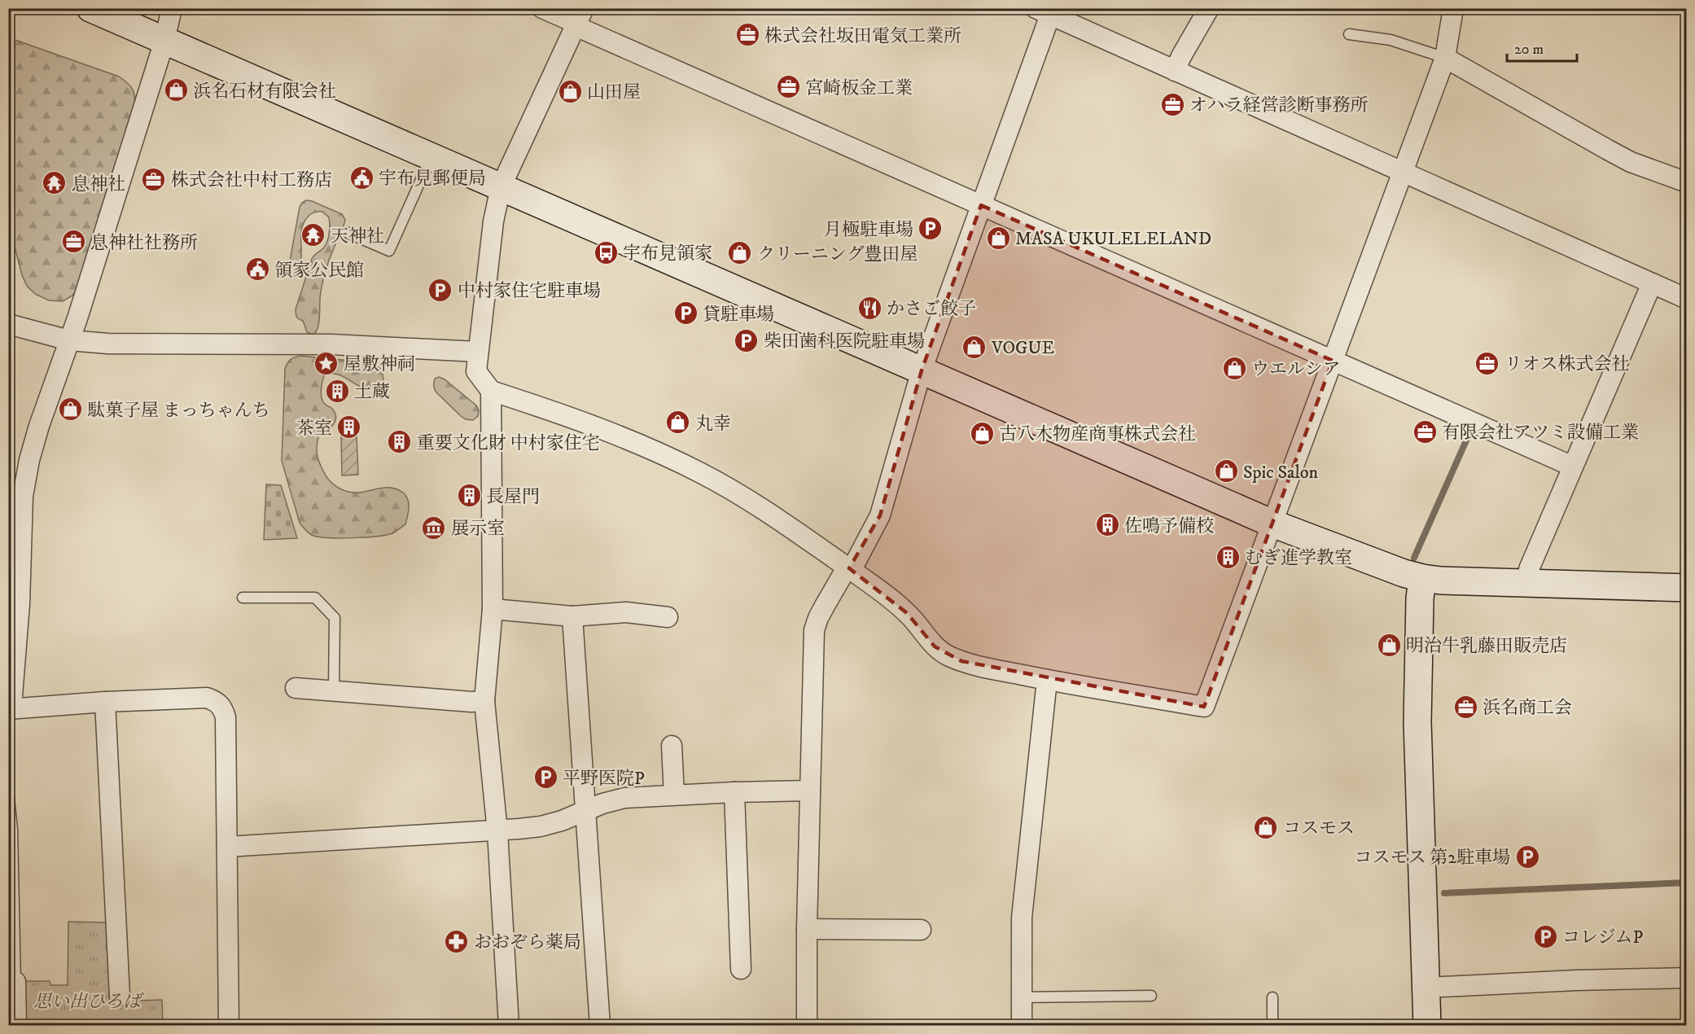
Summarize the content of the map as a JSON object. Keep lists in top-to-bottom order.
{
  "parks": ["思い出ひろば"],
  "places": {
    "office": [
      "株式会社坂田電気工業所",
      "宮崎板金工業",
      "オハラ経営診断事務所",
      "株式会社中村工務店",
      "息神社社務所",
      "リオス株式会社",
      "有限会社アツミ設備工業",
      "浜名商工会"
    ],
    "shop": [
      "浜名石材有限会社",
      "山田屋",
      "MASA UKULELELAND",
      "クリーニング豊田屋",
      "VOGUE",
      "ウエルシア",
      "駄菓子屋 まっちゃんち",
      "丸幸",
      "古八木物産商事株式会社",
      "Spic Salon",
      "明治牛乳藤田販売店",
      "コスモス"
    ],
    "public building": ["宇布見郵便局", "領家公民館"],
    "temple": ["息神社", "天神社"],
    "parking": [
      "月極駐車場",
      "中村家住宅駐車場",
      "貸駐車場",
      "柴田歯科医院駐車場",
      "平野医院P",
      "コスモス 第2駐車場",
      "コレジムP"
    ],
    "bus stop": ["宇布見領家"],
    "restaurant": ["かさご餃子"],
    "place": ["屋敷神祠"],
    "building": [
      "土蔵",
      "茶室",
      "重要文化財 中村家住宅",
      "長屋門",
      "佐鳴予備校",
      "むぎ進学教室"
    ],
    "museum": ["展示室"],
    "pharmacy": ["おおぞら薬局"]
  },
  "scale_bar": "20 m"
}
